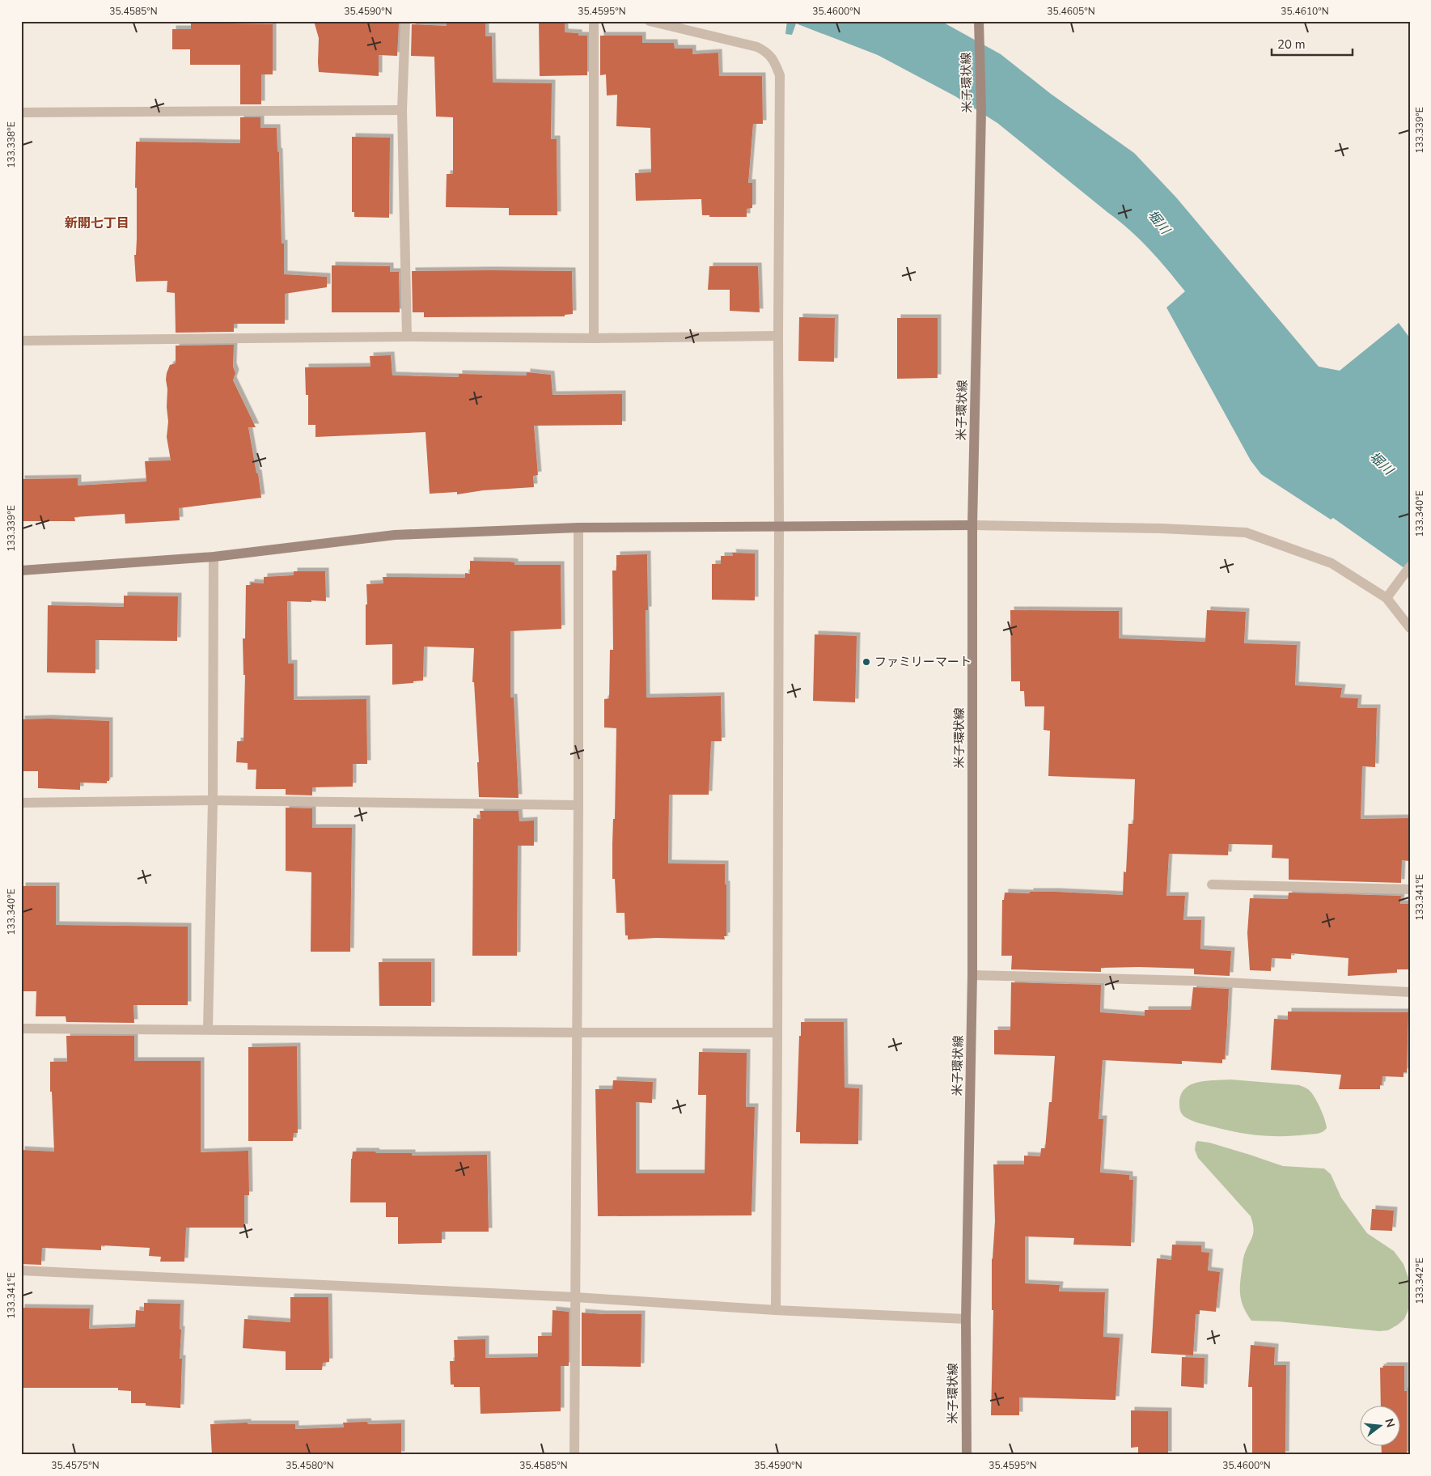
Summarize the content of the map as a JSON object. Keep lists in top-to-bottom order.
{
  "streets": {
    "main road": ["米子環状線"]
  },
  "districts": ["新開七丁目"],
  "water": ["堀川"],
  "places": ["ファミリーマート"],
  "scale_bar": "20 m",
  "north": "right",
  "coordinates": [
    "35.4585°N",
    "35.4590°N",
    "35.4595°N",
    "35.4600°N",
    "35.4605°N",
    "35.4610°N",
    "133.339°E",
    "133.338°E",
    "133.340°E",
    "133.341°E",
    "133.342°E",
    "35.4575°N",
    "35.4580°N"
  ]
}
